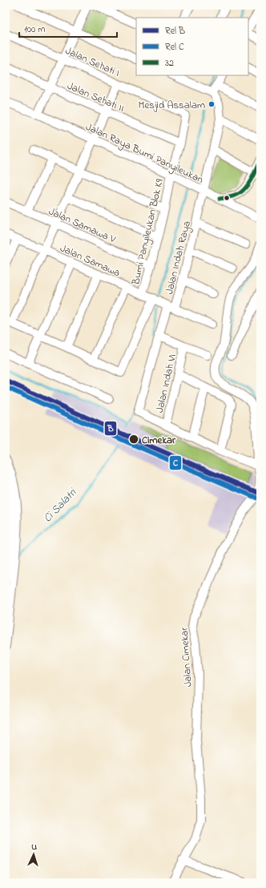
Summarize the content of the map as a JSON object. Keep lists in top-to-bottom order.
{
  "streets": {
    "street": [
      "Jalan Sehati I",
      "Jalan Sehati II",
      "Jalan Raya Bumi Panyileukan",
      "Jalan Samawa V",
      "Bumi Panyileukan Blok K9",
      "Jalan Indah Raya",
      "Jalan Samawa",
      "Jalan Indah VI",
      "Jalan Cimekar"
    ]
  },
  "crossings": [
    ["Jalan Sehati I", "Jalan Sehati II"],
    ["Jalan Sehati I", "Jalan Raya Bumi Panyileukan"],
    ["Jalan Sehati I", "Bumi Panyileukan Blok K9"],
    ["Jalan Raya Bumi Panyileukan", "Bumi Panyileukan Blok K9"],
    ["Jalan Raya Bumi Panyileukan", "Jalan Indah Raya"],
    ["Jalan Samawa V", "Bumi Panyileukan Blok K9"],
    ["Bumi Panyileukan Blok K9", "Jalan Samawa"],
    ["Jalan Indah Raya", "Jalan Samawa"],
    ["Jalan Indah Raya", "Jalan Indah VI"]
  ],
  "water": ["Ci Salatri"],
  "places": ["Mesjid Assalam", "Cimekar"],
  "lines": ["transit line 32", "rail line B", "rail line C"],
  "legend": ["Rel B", "Rel C", "32"],
  "scale_bar": "100 m",
  "north": "top"
}
